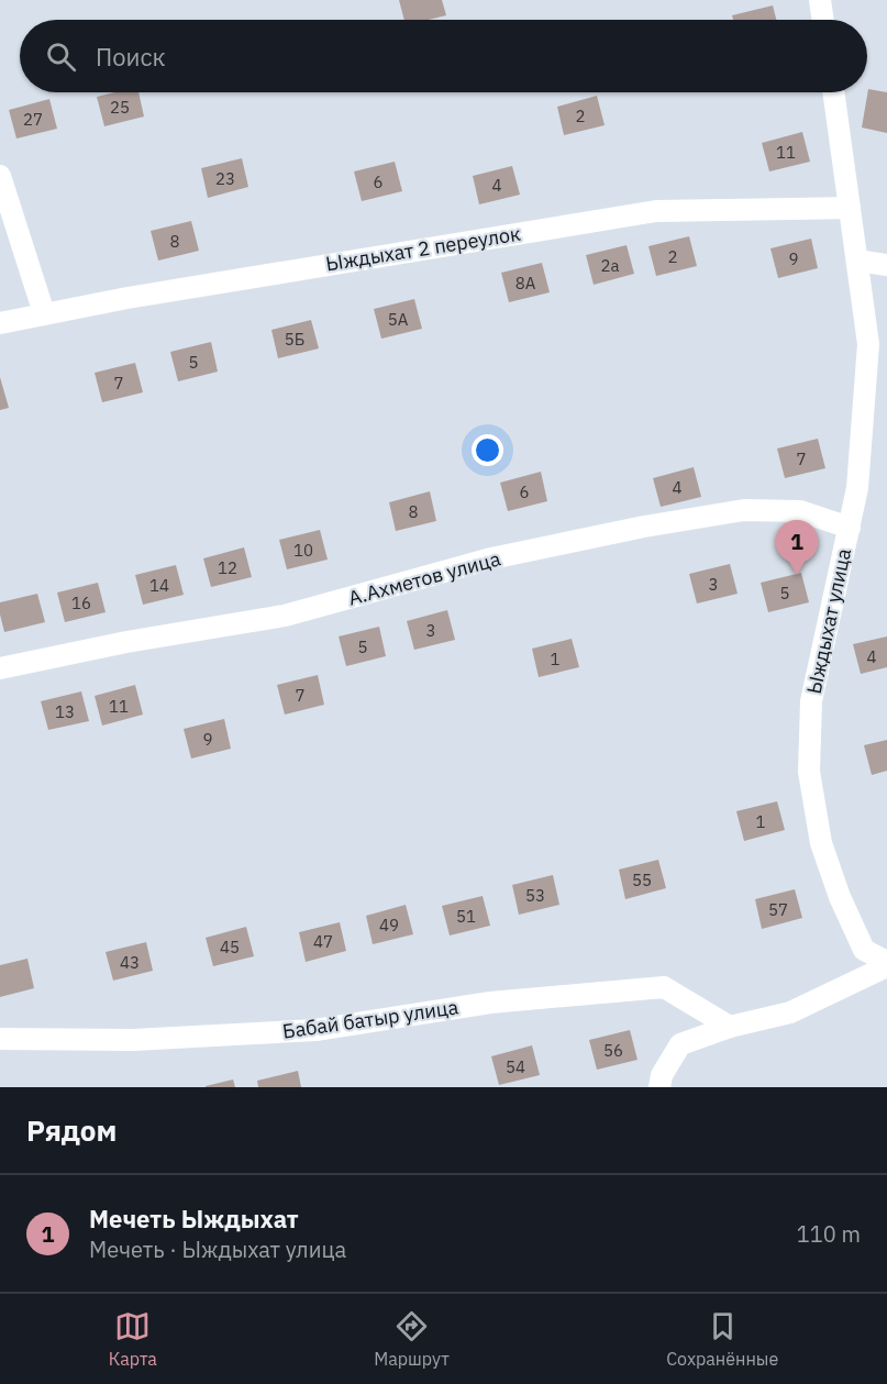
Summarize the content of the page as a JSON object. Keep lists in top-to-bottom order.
{
  "streets": {
    "street": [
      "Ыждыхат 2 переулок",
      "А.Ахметов улица",
      "Ыждыхат улица",
      "Бабай батыр улица"
    ]
  },
  "crossings": [
    ["Ыждыхат 2 переулок", "Ыждыхат улица"],
    ["А.Ахметов улица", "Ыждыхат улица"]
  ],
  "house_numbers": [
    "25",
    "2",
    "27",
    "11",
    "23",
    "6",
    "4",
    "8",
    "2",
    "9",
    "2a",
    "8A",
    "5A",
    "5Б",
    "5",
    "7",
    "7",
    "4",
    "6",
    "8",
    "10",
    "12",
    "3",
    "14",
    "5",
    "16",
    "3",
    "5",
    "4",
    "1",
    "7",
    "11",
    "13",
    "9",
    "1",
    "55",
    "53",
    "57",
    "51",
    "49",
    "47",
    "45",
    "43",
    "56",
    "54"
  ],
  "page": {
    "search": "Поиск",
    "pins": "1",
    "heading": "Рядом",
    "list": [
      {
        "mark": "1",
        "name": "Мечеть Ыждыхат",
        "note": "Мечеть · Ыждыхат улица",
        "value": "110 m"
      }
    ],
    "nav": ["Карта", "Маршрут", "Сохранённые"]
  }
}
